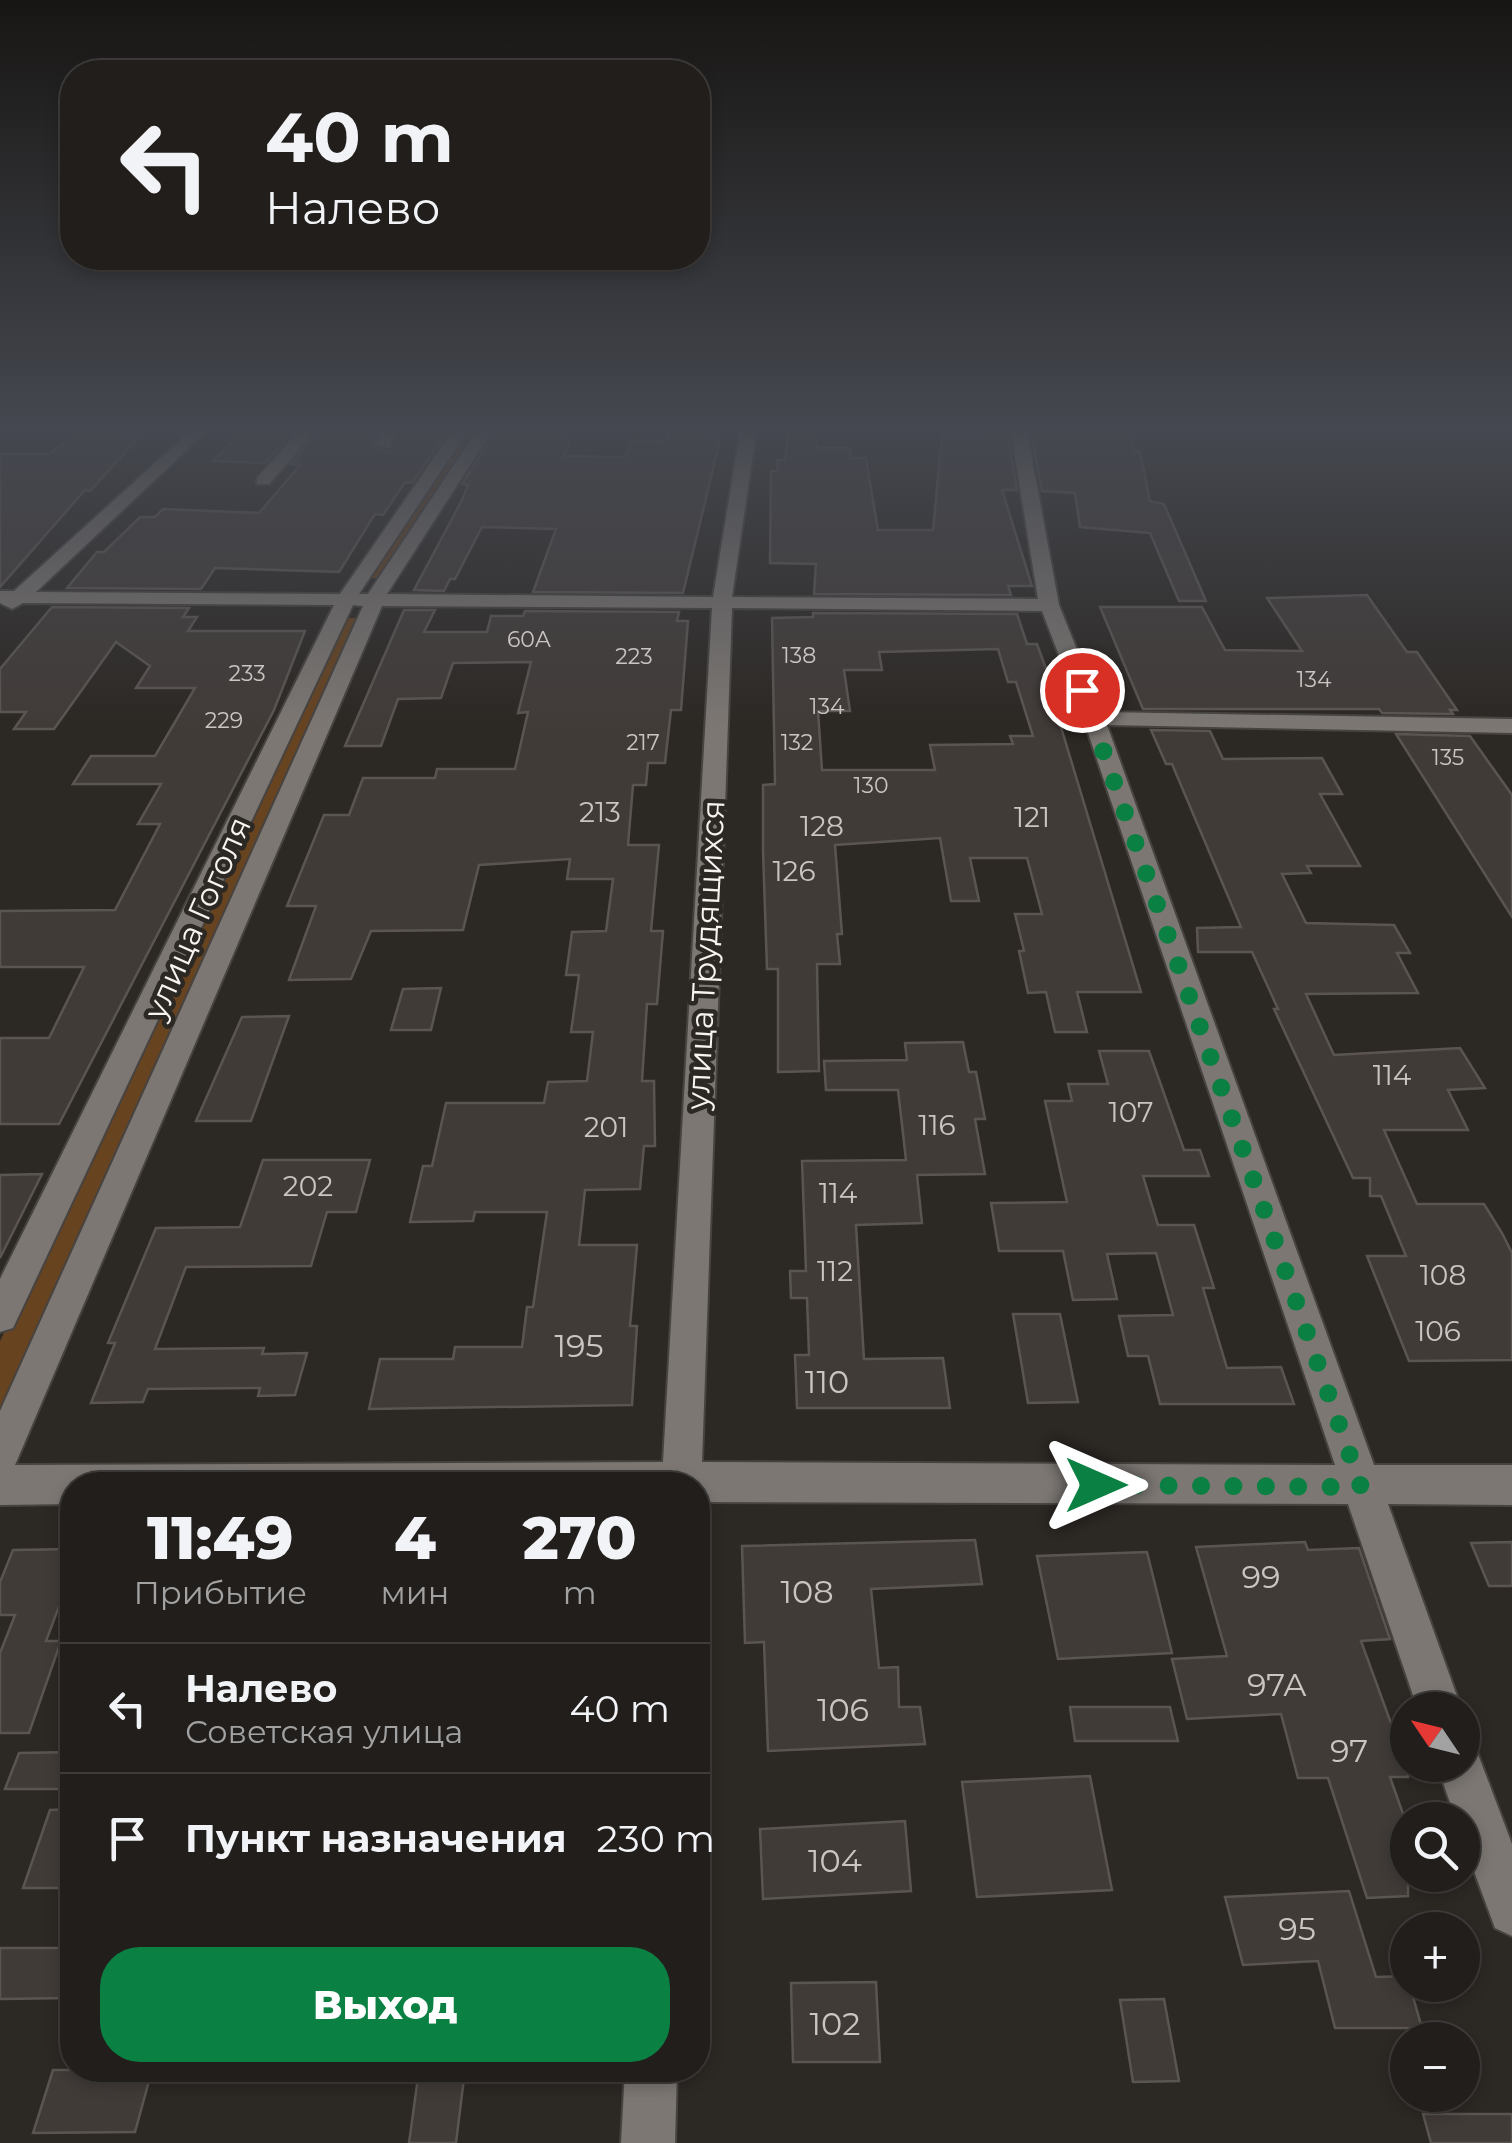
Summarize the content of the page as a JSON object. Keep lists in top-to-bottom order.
{
  "streets": {
    "street": ["улица Гоголя", "улица Трудящихся"]
  },
  "house_numbers": [
    "60А",
    "138",
    "223",
    "233",
    "134",
    "134",
    "229",
    "217",
    "132",
    "135",
    "130",
    "213",
    "121",
    "128",
    "126",
    "114",
    "107",
    "116",
    "201",
    "202",
    "114",
    "112",
    "108",
    "106",
    "195",
    "110",
    "99",
    "108",
    "97А",
    "106",
    "97",
    "104",
    "95",
    "102"
  ],
  "north": "top left",
  "page": {
    "turn": ["40 m", "Налево"],
    "eta": [
      "11:49",
      "Прибытие",
      "4",
      "мин",
      "270",
      "m"
    ],
    "list": [
      {
        "name": "Налево",
        "note": "Советская улица",
        "value": "40 m"
      },
      {
        "name": "Пункт назначения",
        "value": "230 m"
      }
    ],
    "map_buttons": ["+", "−"],
    "buttons": "Выход"
  }
}
